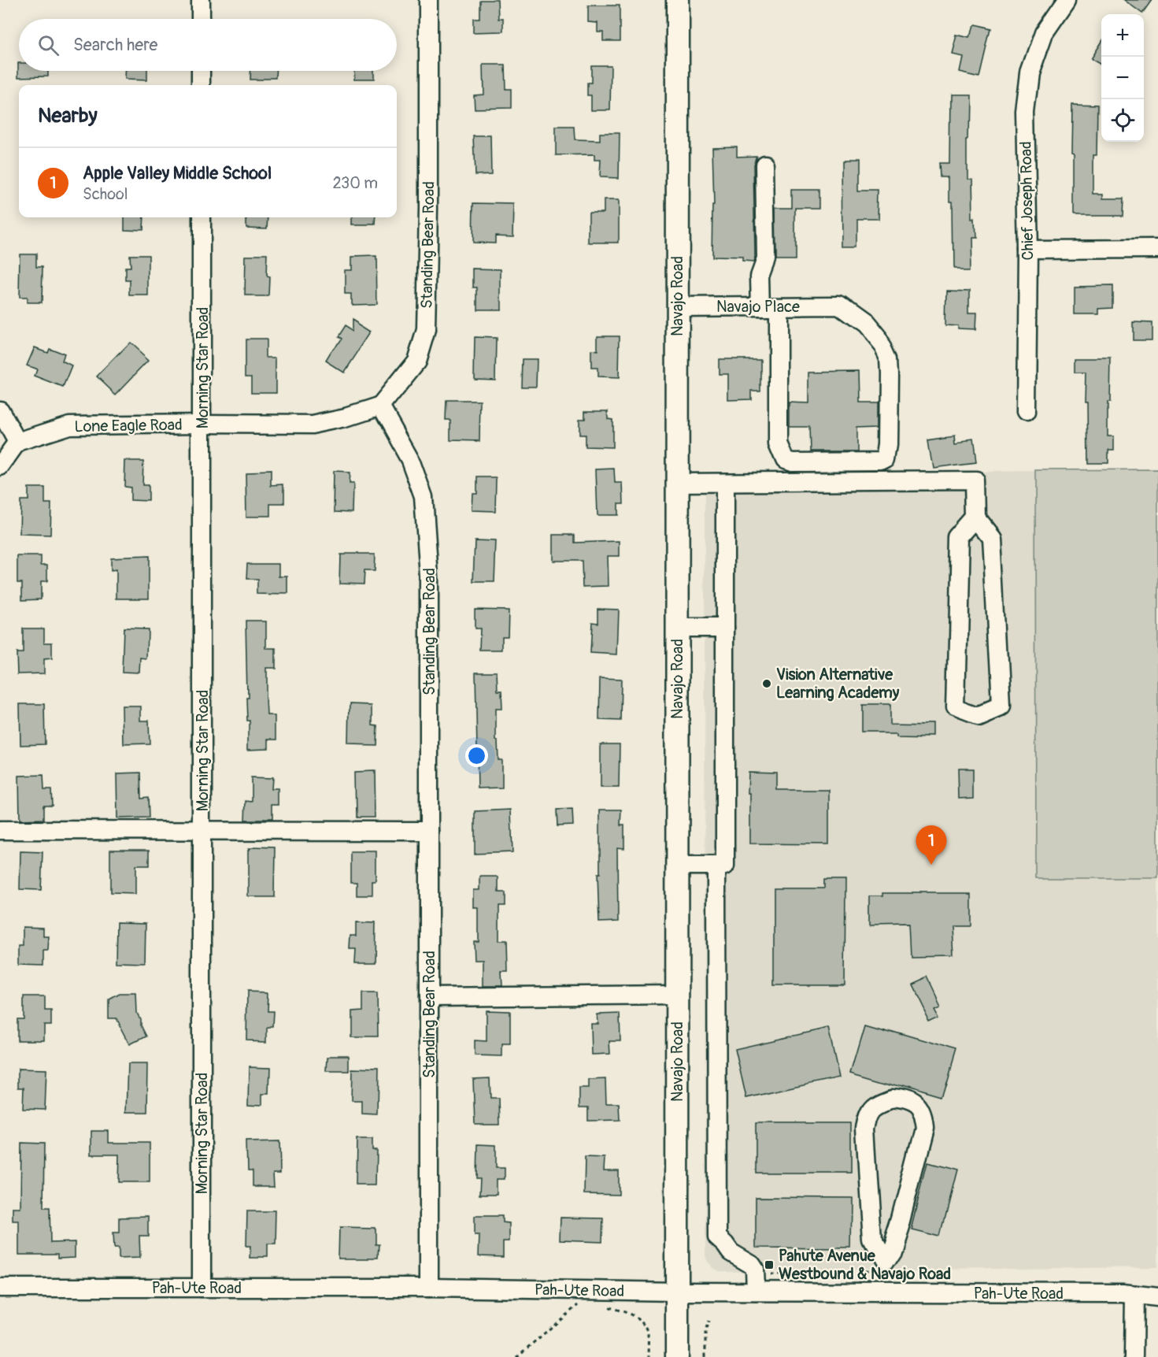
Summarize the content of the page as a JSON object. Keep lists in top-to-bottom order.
{
  "streets": {
    "main road": ["Navajo Road"],
    "street": [
      "Chief Joseph Road",
      "Standing Bear Road",
      "Navajo Place",
      "Morning Star Road",
      "Lone Eagle Road",
      "Pah-Ute Road"
    ]
  },
  "crossings": [
    ["Standing Bear Road", "Lone Eagle Road"],
    ["Standing Bear Road", "Pah-Ute Road"],
    ["Navajo Road", "Navajo Place"],
    ["Navajo Road", "Pah-Ute Road"],
    ["Morning Star Road", "Lone Eagle Road"],
    ["Morning Star Road", "Pah-Ute Road"]
  ],
  "places": {
    "other": ["Vision Alternative Learning Academy"],
    "transit": ["Pahute Avenue Westbound & Navajo Road"]
  },
  "page": {
    "map_buttons": ["+", "−"],
    "search": "Search here",
    "heading": "Nearby",
    "list": [
      {
        "mark": "1",
        "name": "Apple Valley Middle School",
        "note": "School",
        "value": "230 m"
      }
    ],
    "pins": "1"
  }
}
